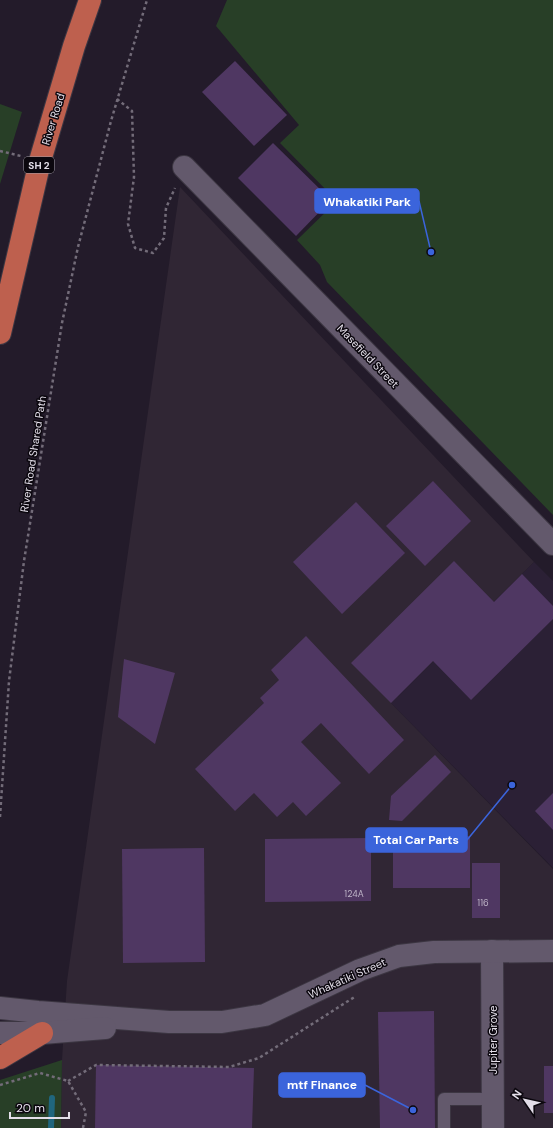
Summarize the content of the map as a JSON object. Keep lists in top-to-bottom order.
{
  "streets": {
    "highway": ["River Road", "SH 2"],
    "street": ["Masefield Street", "Whakatiki Street", "Jupiter Grove"],
    "path": ["River Road Shared Path"]
  },
  "crossings": [
    ["Whakatiki Street", "Jupiter Grove"]
  ],
  "places": ["Whakatiki Park", "Total Car Parts", "mtf Finance"],
  "house_numbers": ["124A", "116"],
  "scale_bar": "20 m",
  "north": "top left"
}
